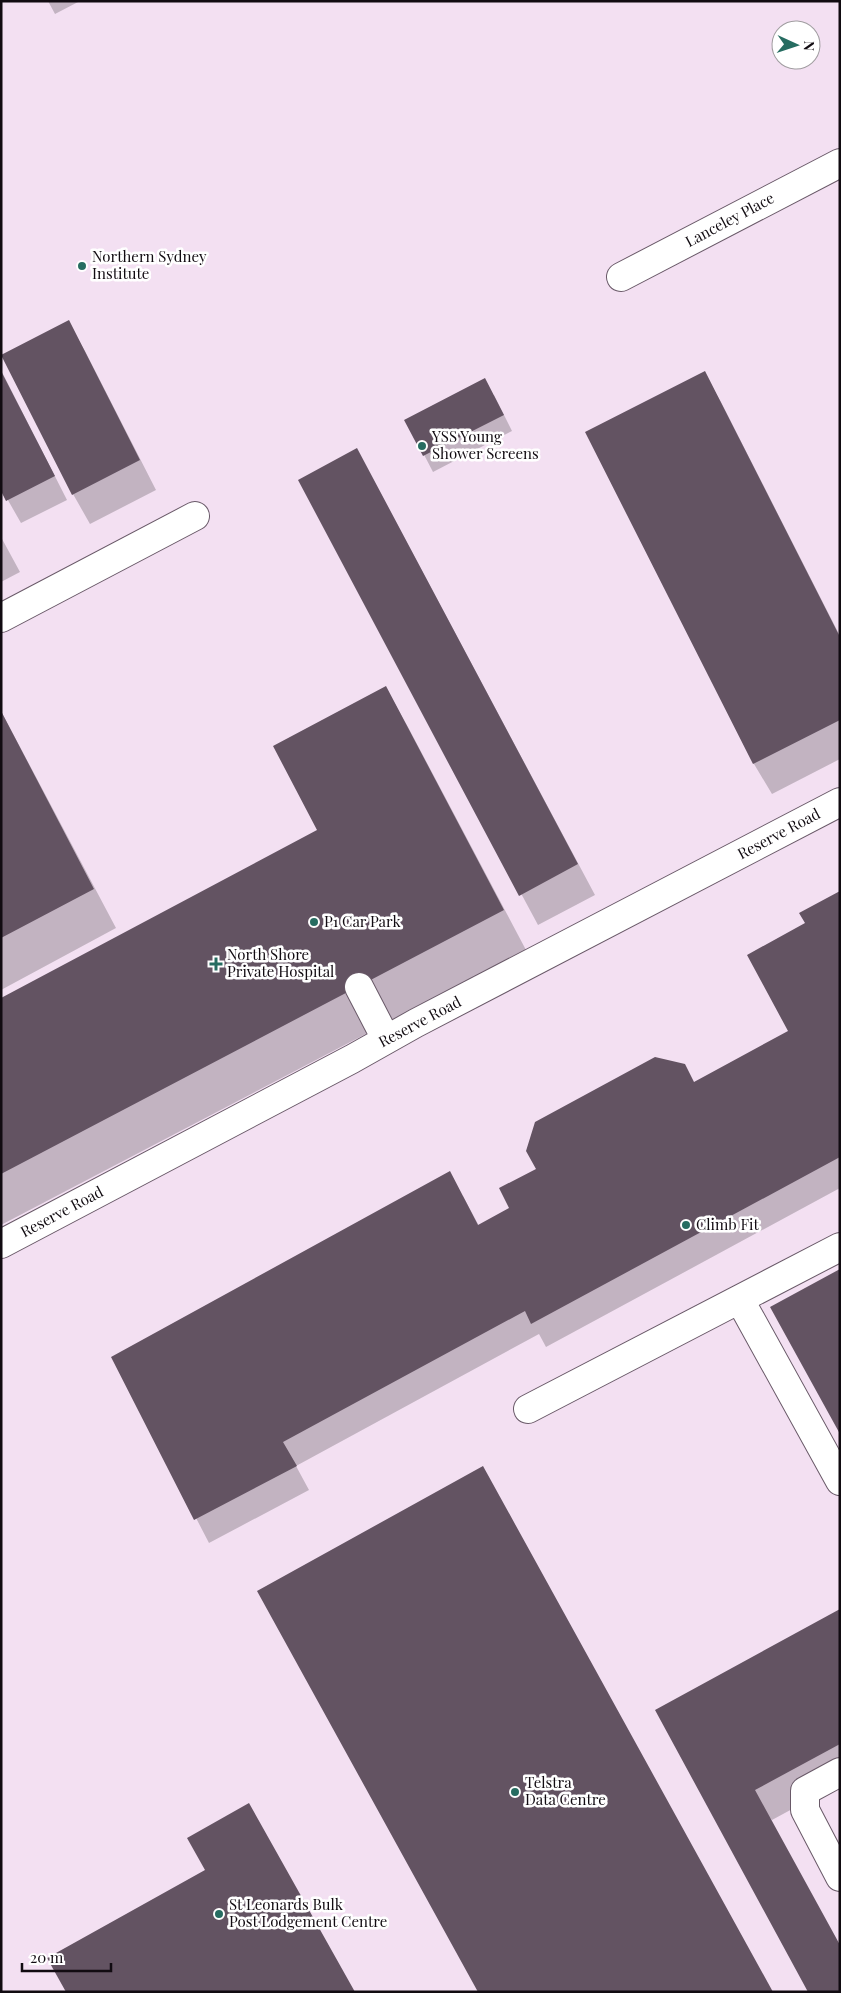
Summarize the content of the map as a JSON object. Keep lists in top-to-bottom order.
{
  "streets": {
    "street": ["Lanceley Place", "Reserve Road"]
  },
  "places": {
    "other": [
      "Northern Sydney Institute",
      "YSS Young Shower Screens",
      "P1 Car Park",
      "Climb Fit",
      "Telstra Data Centre",
      "St Leonards Bulk Post Lodgement Centre"
    ],
    "health": ["North Shore Private Hospital"]
  },
  "scale_bar": "20 m",
  "north": "right"
}
